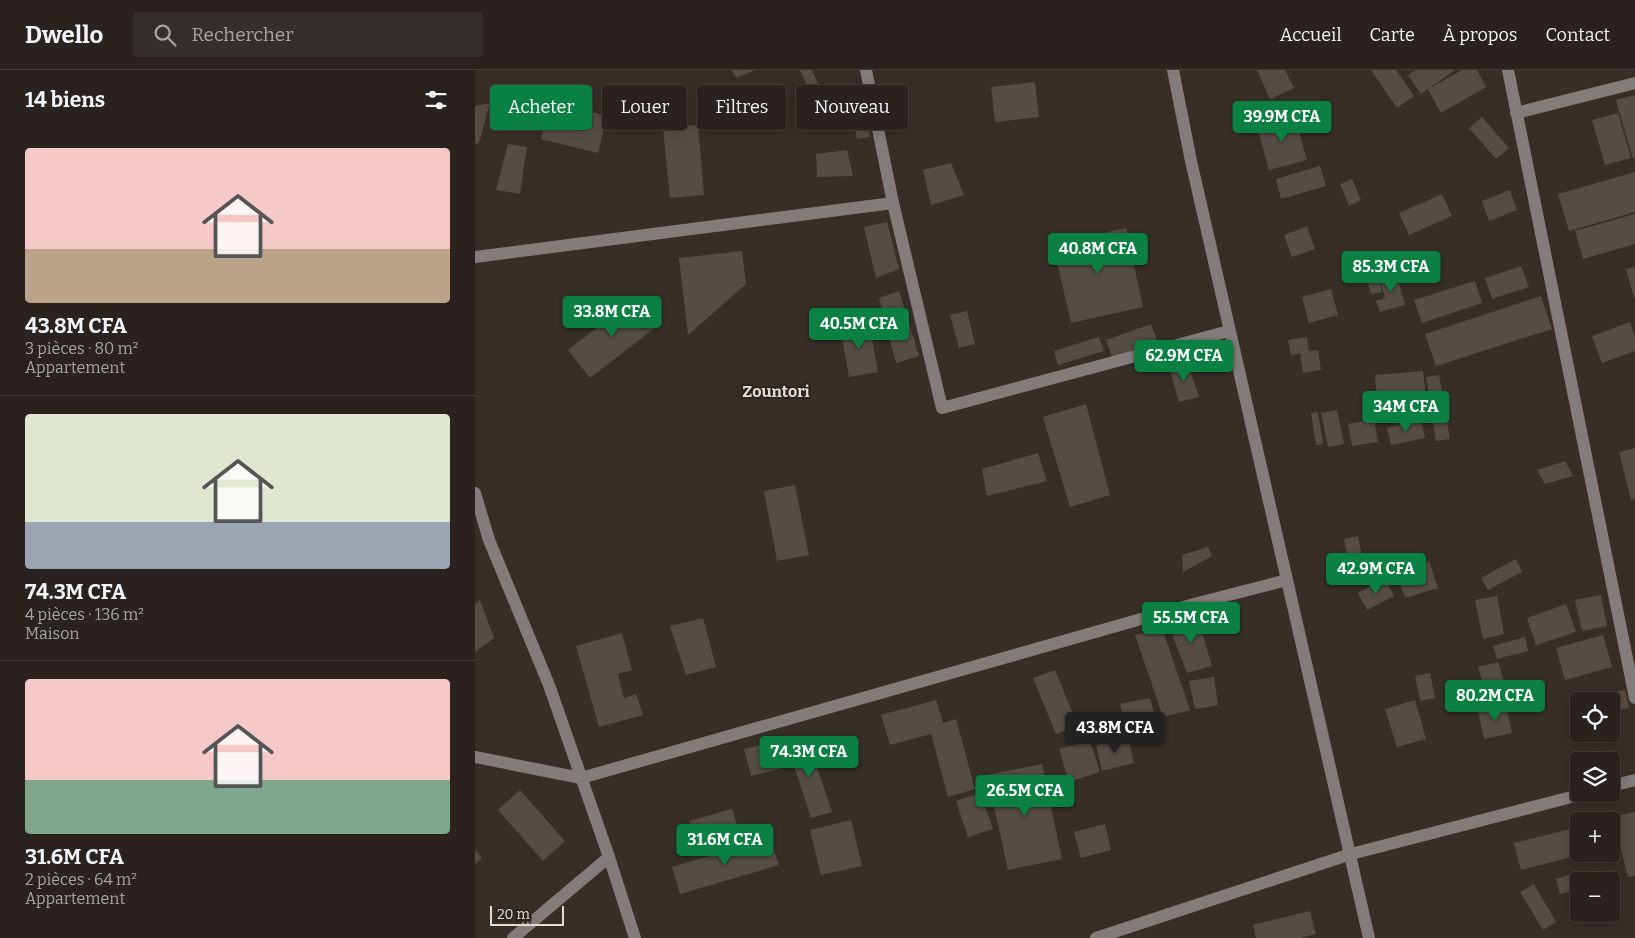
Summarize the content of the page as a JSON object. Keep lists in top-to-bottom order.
{
  "districts": ["Zountori"],
  "scale_bar": "20 m",
  "page": {
    "header": "Dwello",
    "search": "Rechercher",
    "nav": [
      "Accueil",
      "Carte",
      "À propos",
      "Contact"
    ],
    "heading": "14 biens",
    "chip": [
      "Acheter",
      "Louer",
      "Filtres",
      "Nouveau"
    ],
    "price": [
      "39.9M CFA",
      "40.8M CFA",
      "85.3M CFA",
      "33.8M CFA",
      "40.5M CFA",
      "62.9M CFA",
      "34M CFA",
      "42.9M CFA",
      "55.5M CFA",
      "80.2M CFA",
      "43.8M CFA",
      "74.3M CFA",
      "26.5M CFA",
      "31.6M CFA"
    ],
    "list": [
      {
        "name": "43.8M CFA",
        "note": "3 pièces · 80 m² · Appartement"
      },
      {
        "name": "74.3M CFA",
        "note": "4 pièces · 136 m² · Maison"
      },
      {
        "name": "31.6M CFA",
        "note": "2 pièces · 64 m² · Appartement"
      }
    ],
    "map_buttons": ["+", "−"],
    "scale": "20 m"
  }
}
